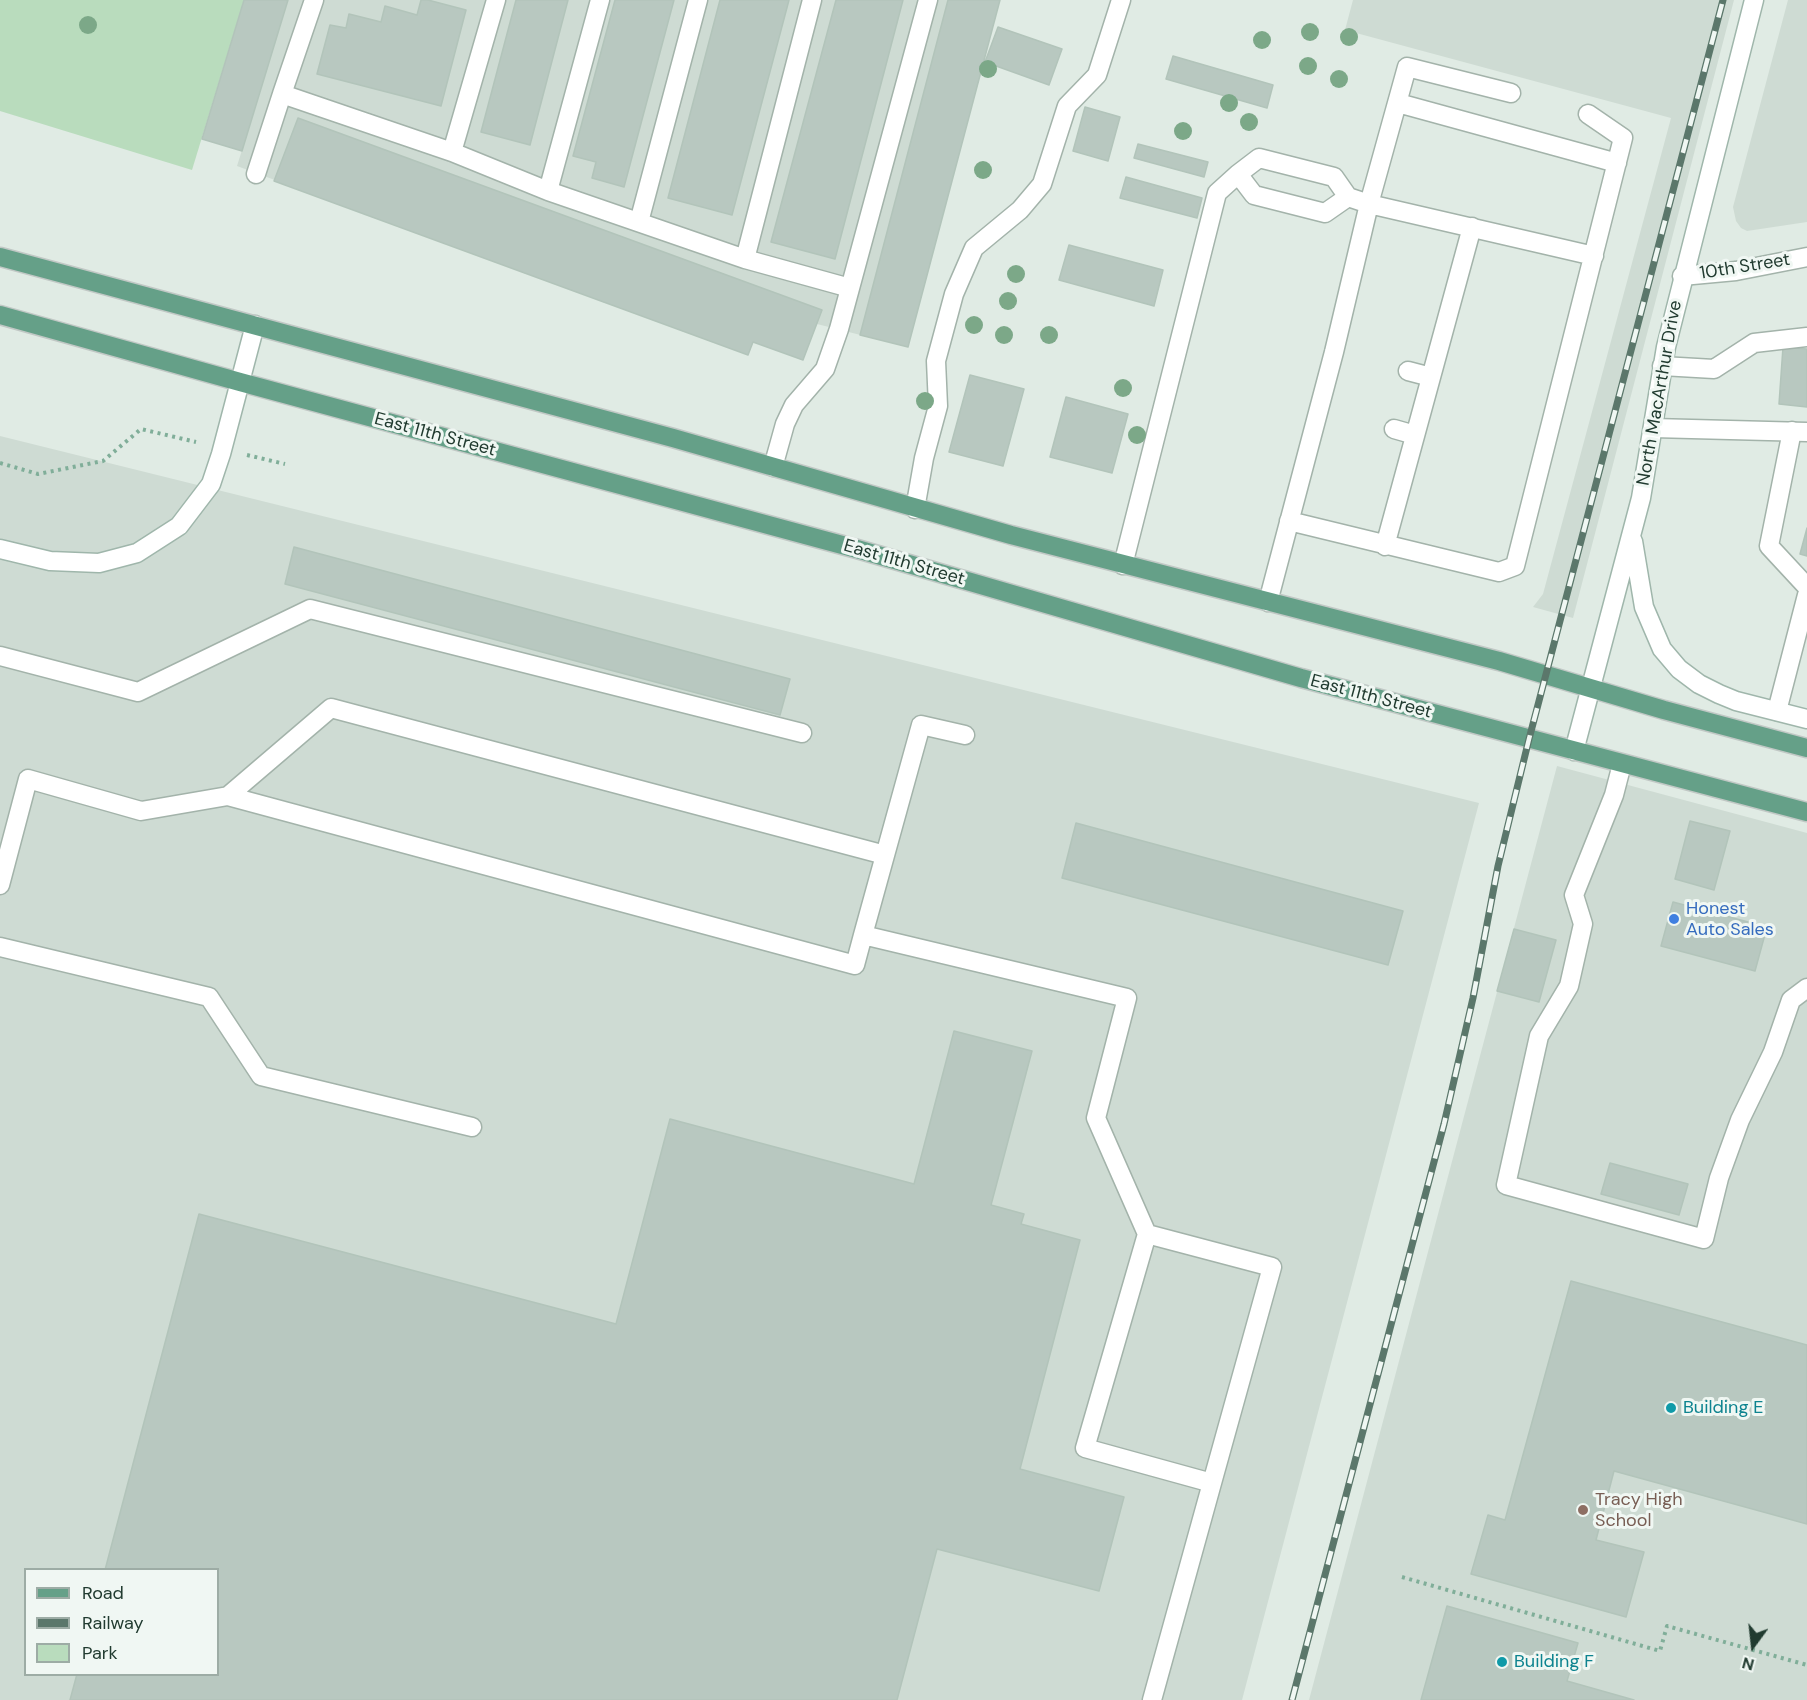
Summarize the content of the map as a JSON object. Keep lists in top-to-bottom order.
{
  "streets": {
    "main road": ["10th Street", "North MacArthur Drive", "East 11th Street"]
  },
  "crossings": [
    ["10th Street", "North MacArthur Drive"],
    ["North MacArthur Drive", "East 11th Street"]
  ],
  "places": [
    "Honest Auto Sales",
    "Building E",
    "Tracy High School",
    "Building F"
  ],
  "legend": ["Road", "Railway", "Park"],
  "north": "bottom"
}
